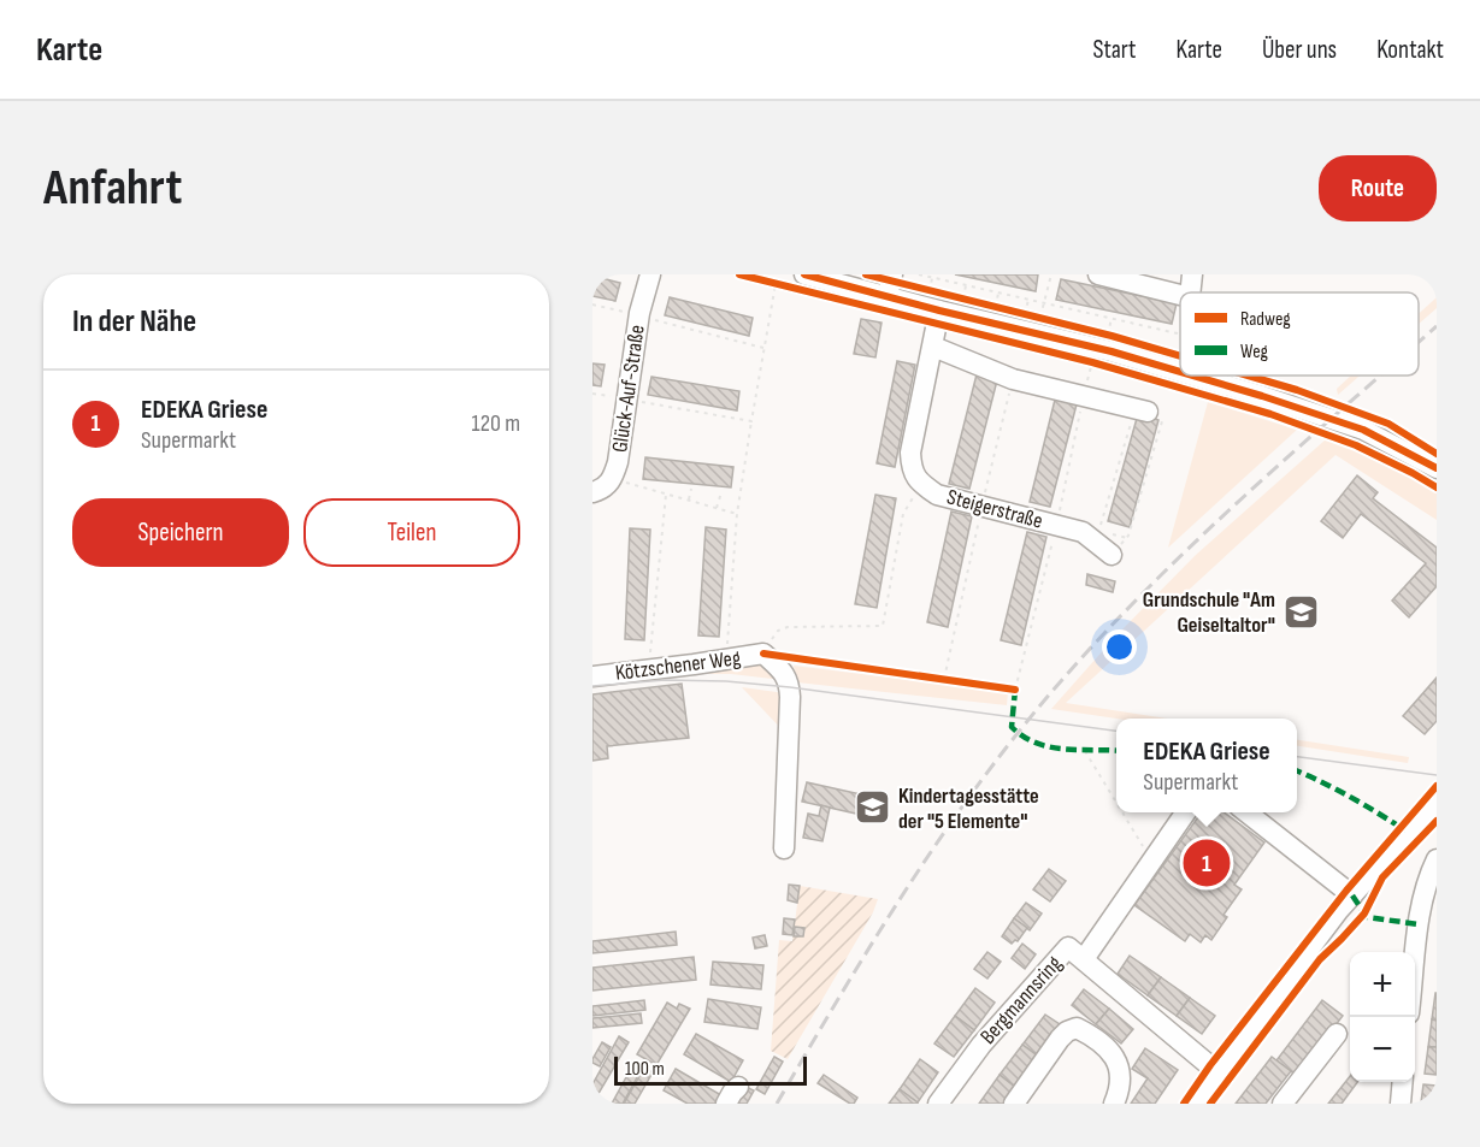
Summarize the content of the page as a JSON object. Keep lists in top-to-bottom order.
{
  "streets": {
    "street": [
      "Glück-Auf-Straße",
      "Steigerstraße",
      "Kötzschener Weg",
      "Bergmannsring"
    ]
  },
  "places": {
    "school or university": ["Grundschule \"Am Geiseltaltor\"", "Kindertagesstätte der \"5 Elemente\""]
  },
  "legend": ["Radweg", "Weg"],
  "scale_bar": "100 m",
  "page": {
    "header": "Karte",
    "nav": [
      "Start",
      "Karte",
      "Über uns",
      "Kontakt"
    ],
    "buttons": [
      "Route",
      ["Speichern", "Teilen"]
    ],
    "title": "Anfahrt",
    "heading": "In der Nähe",
    "list": [
      {
        "mark": "1",
        "name": "EDEKA Griese",
        "note": "Supermarkt",
        "value": "120 m"
      }
    ],
    "popup": ["EDEKA Griese", "Supermarkt"],
    "pins": "1",
    "map_buttons": ["+", "−"],
    "scale": "100 m"
  }
}
